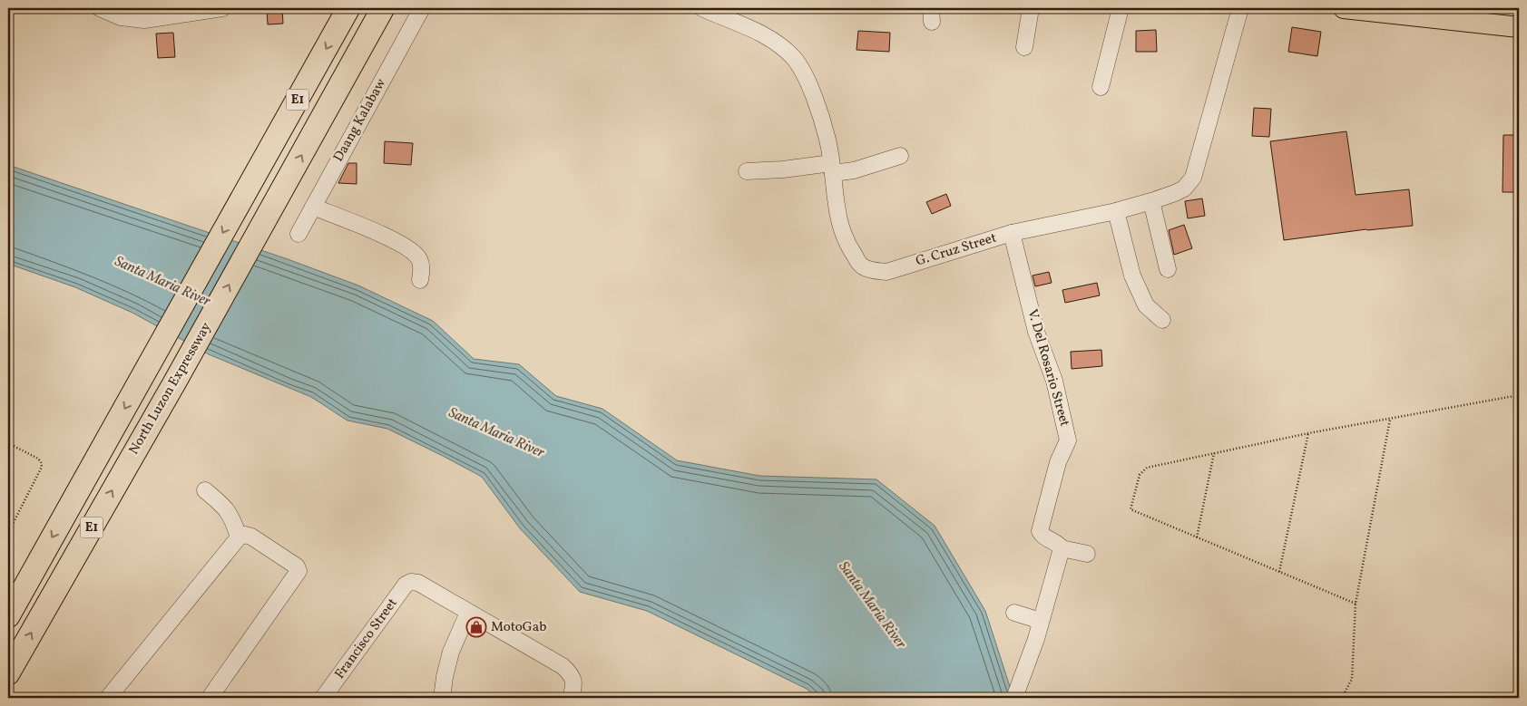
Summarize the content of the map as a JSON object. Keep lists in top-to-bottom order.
{
  "streets": {
    "highway": ["E1", "North Luzon Expressway"],
    "street": [
      "Daang Kalabaw",
      "G. Cruz Street",
      "V. Del Rosario Street",
      "Francisco Street"
    ]
  },
  "crossings": [
    ["G. Cruz Street", "V. Del Rosario Street"]
  ],
  "water": ["Santa Maria River"],
  "places": {
    "shop": ["MotoGab"]
  }
}
